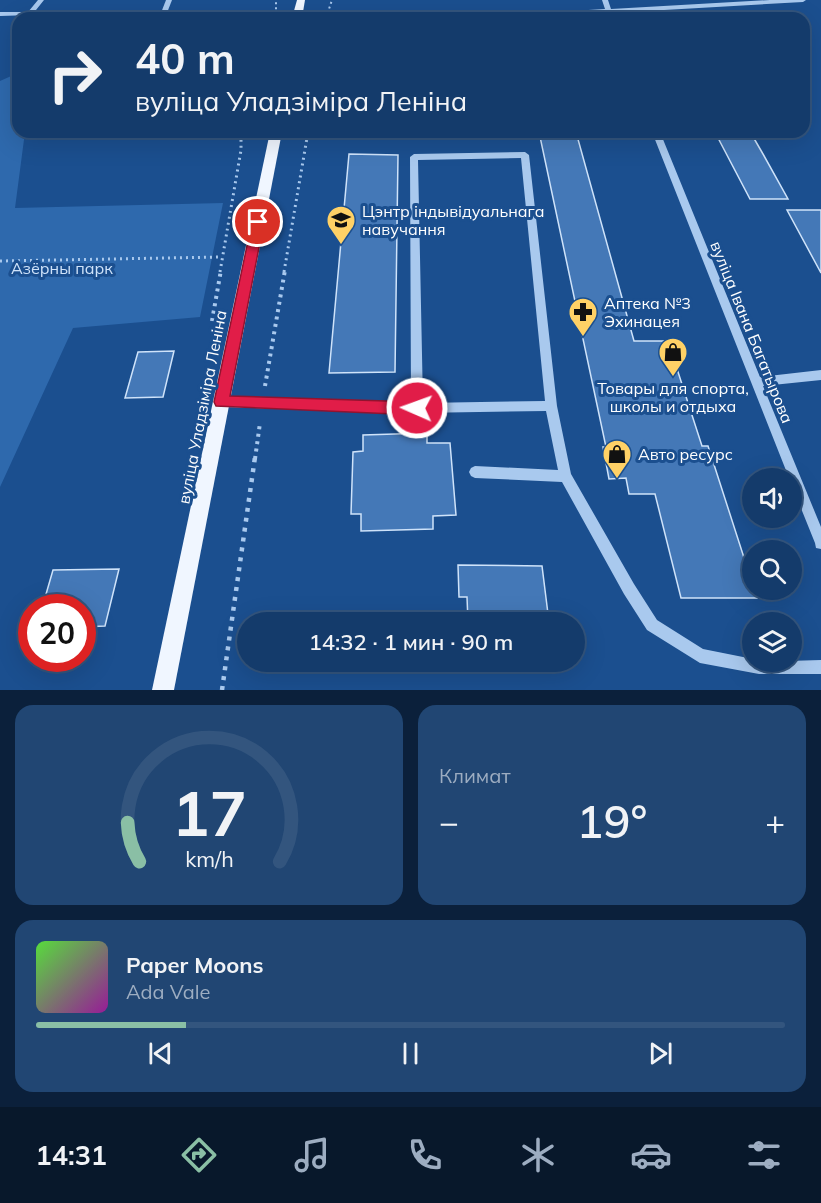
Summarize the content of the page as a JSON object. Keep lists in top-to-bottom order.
{
  "streets": {
    "main road": ["вуліца Уладзіміра Леніна"],
    "street": ["вуліца Івана Багатырова"]
  },
  "parks": ["Азёрны парк"],
  "places": {
    "school or university": ["Цэнтр індывідуальнага навучання"],
    "pharmacy": ["Аптека №3 Эхинацея"],
    "shop": ["Товары для спорта, школы и отдыха", "Авто ресурс"]
  },
  "page": {
    "turn": ["40 m", "вуліца Уладзіміра Леніна"],
    "limit": "20",
    "trip": "14:32 · 1 мин · 90 m",
    "tile": "Климат",
    "heat": ["−", "19°", "+"],
    "song": ["Paper Moons", "Ada Vale"],
    "tabs": "14:31",
    "gauge": ["17", "km/h"]
  }
}
